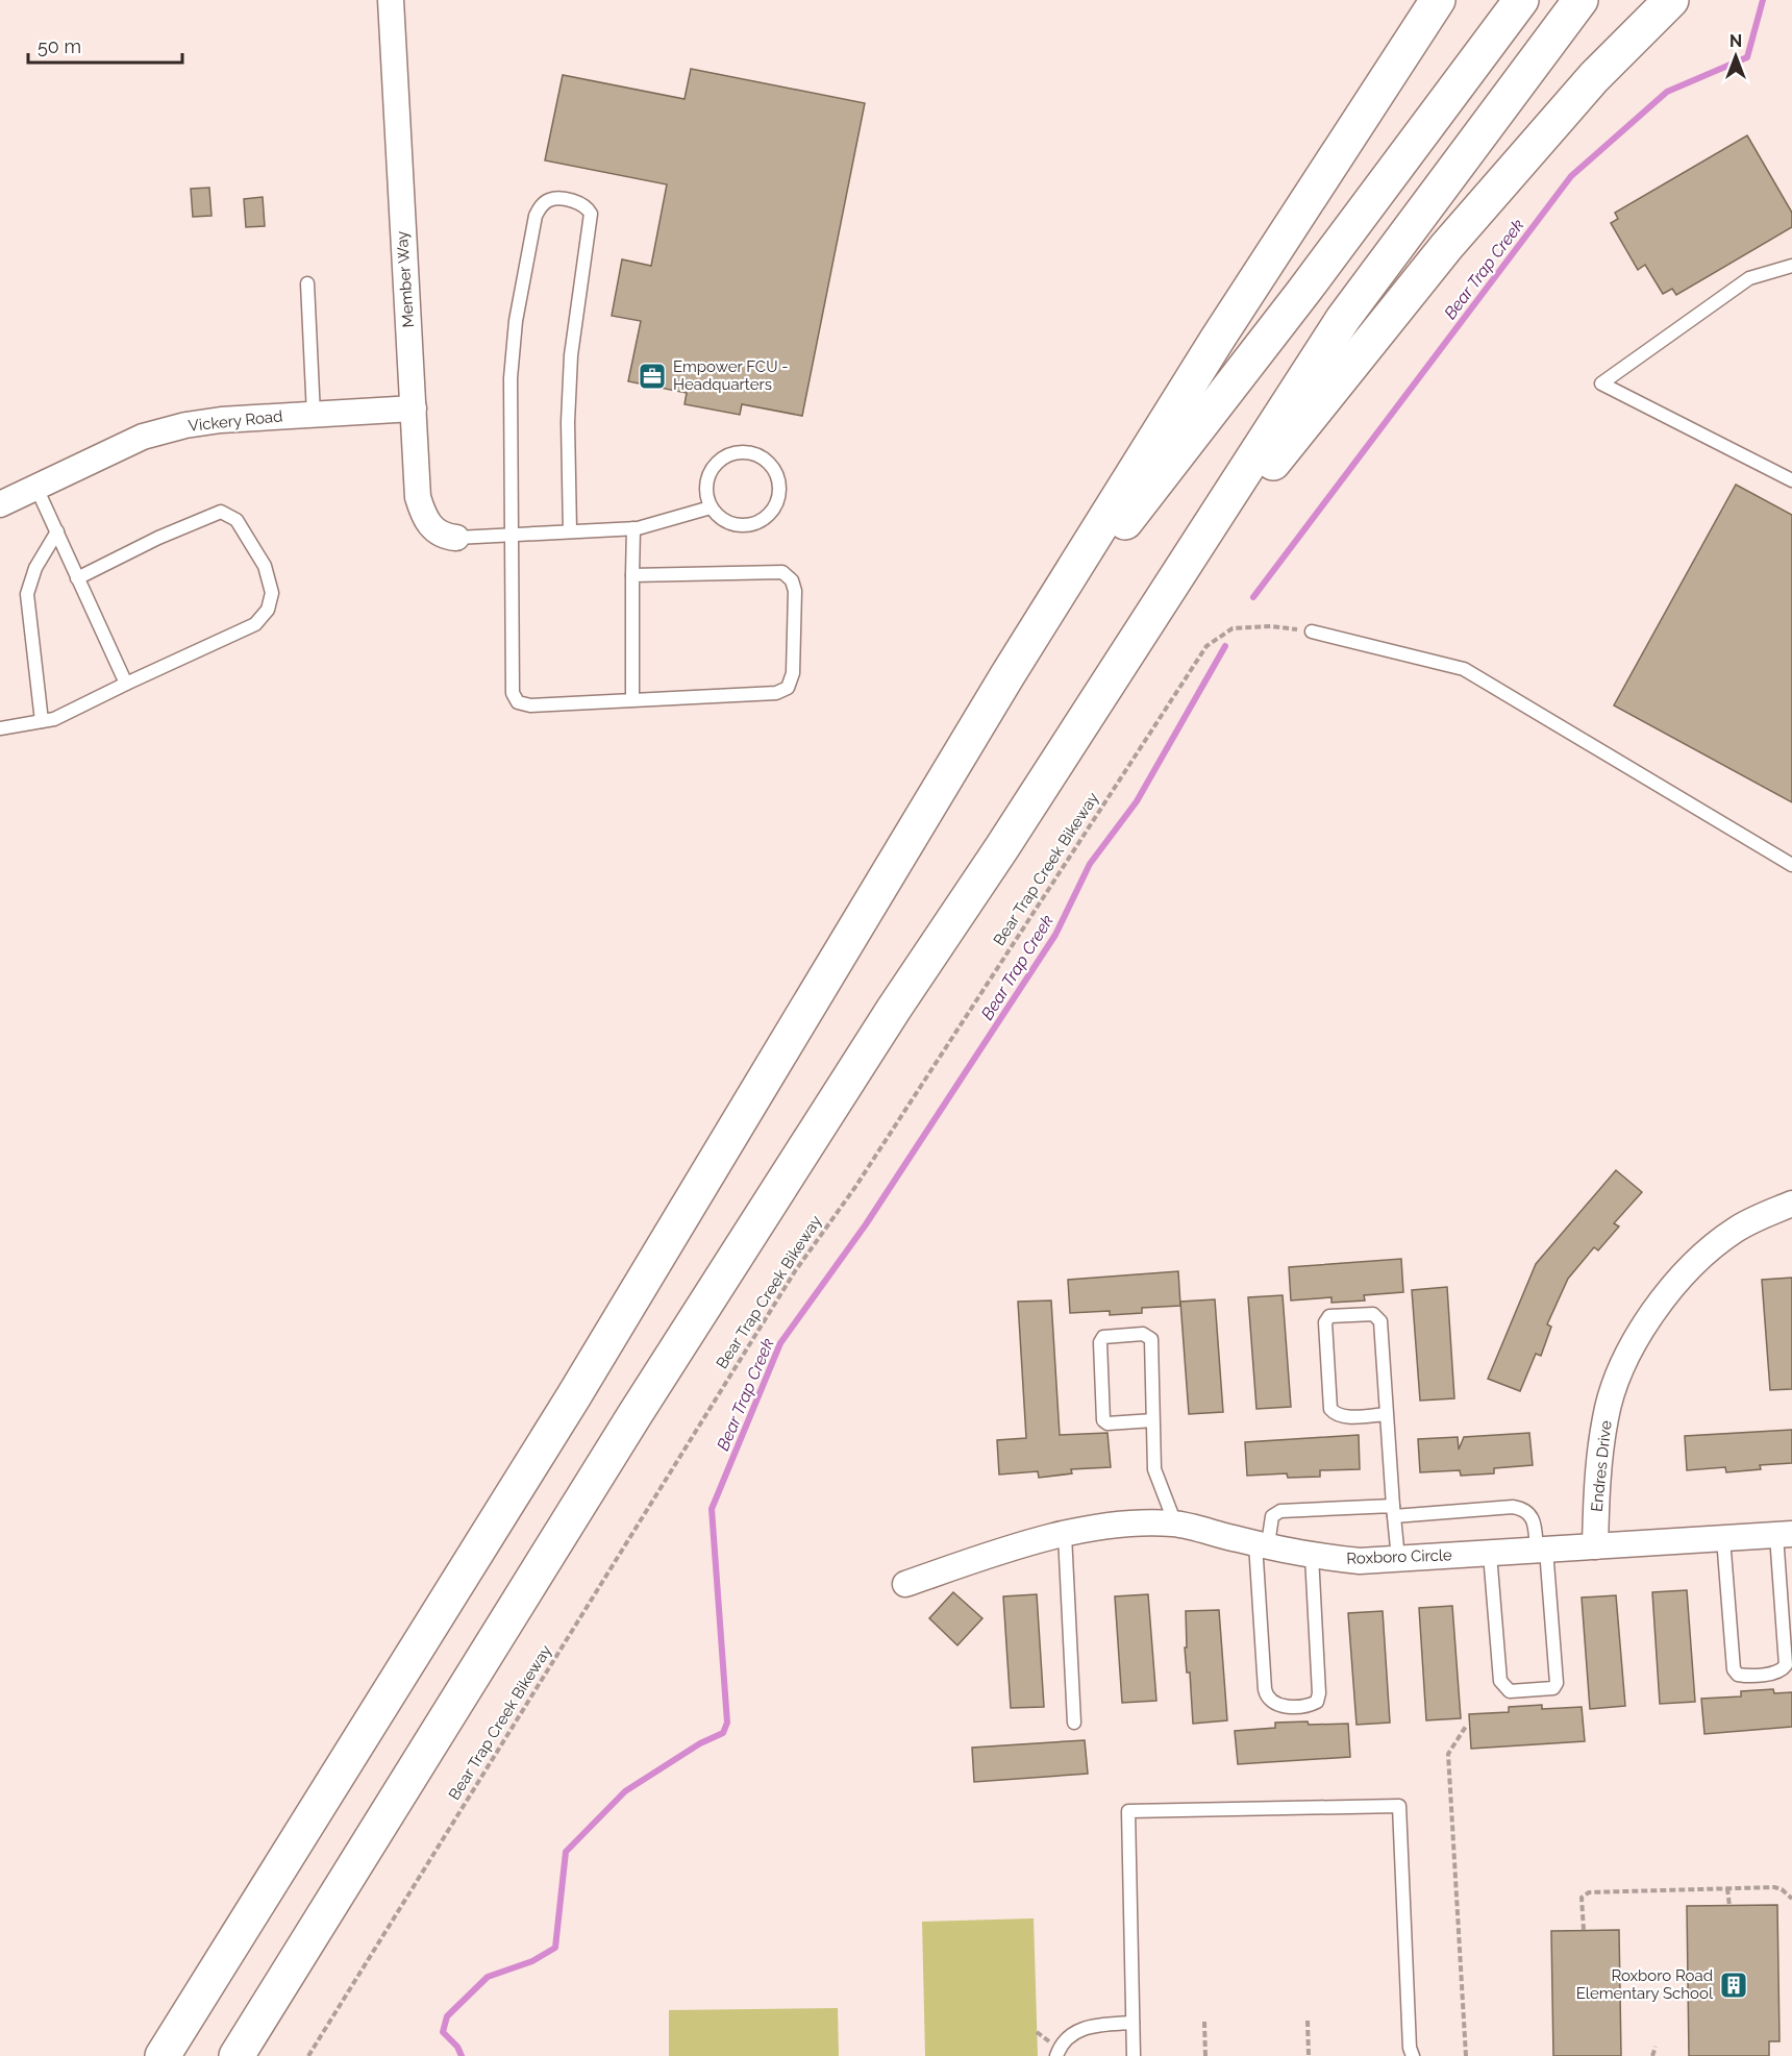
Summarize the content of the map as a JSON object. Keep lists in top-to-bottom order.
{
  "streets": {
    "street": [
      "Member Way",
      "Vickery Road",
      "Endres Drive",
      "Roxboro Circle"
    ],
    "path": ["Bear Trap Creek Bikeway"]
  },
  "crossings": [
    ["Member Way", "Vickery Road"],
    ["Endres Drive", "Roxboro Circle"]
  ],
  "water": ["Bear Trap Creek"],
  "places": {
    "office": ["Empower FCU - Headquarters"],
    "building": ["Roxboro Road Elementary School"]
  },
  "scale_bar": "50 m",
  "north": "top"
}
